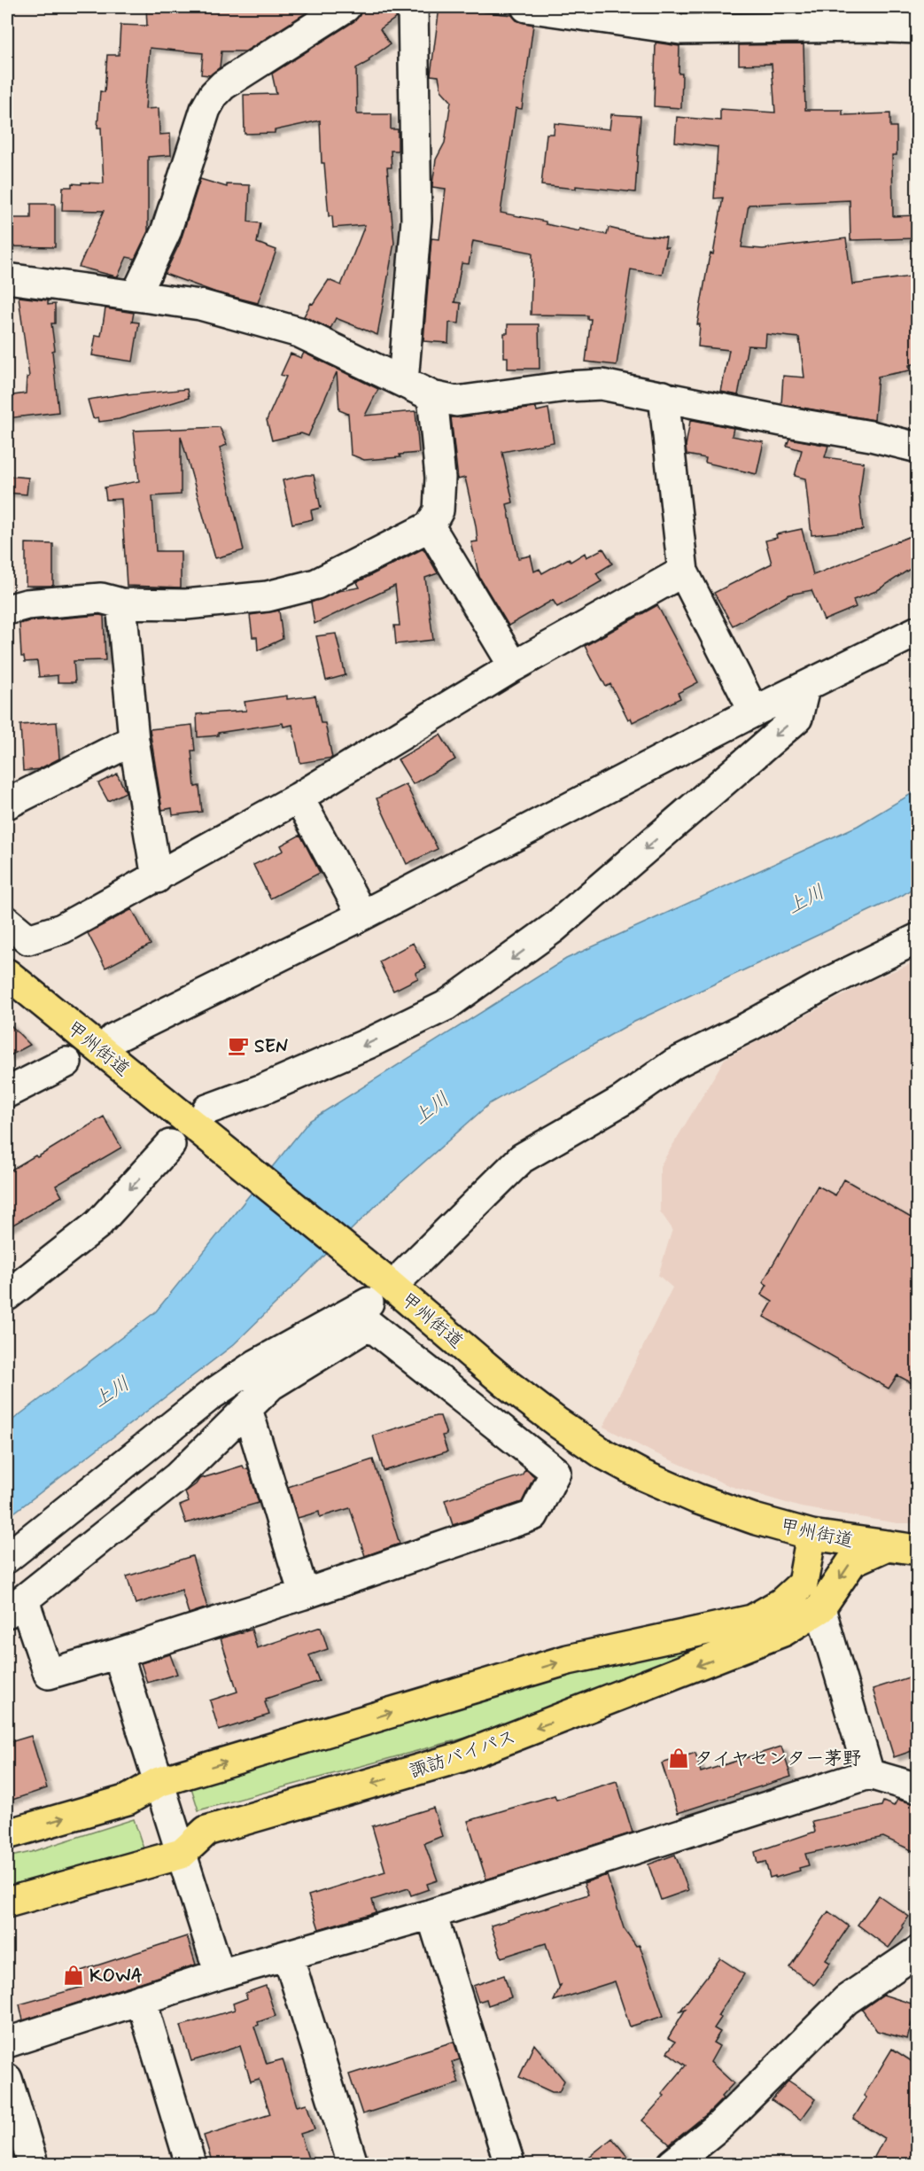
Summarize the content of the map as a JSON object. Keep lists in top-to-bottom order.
{
  "streets": {
    "highway": ["甲州街道", "諏訪バイパス"]
  },
  "crossings": [
    ["甲州街道", "諏訪バイパス"]
  ],
  "water": ["上川"],
  "places": {
    "cafe": ["SEN"],
    "shop": ["タイヤセンター茅野", "KOWA"]
  }
}
